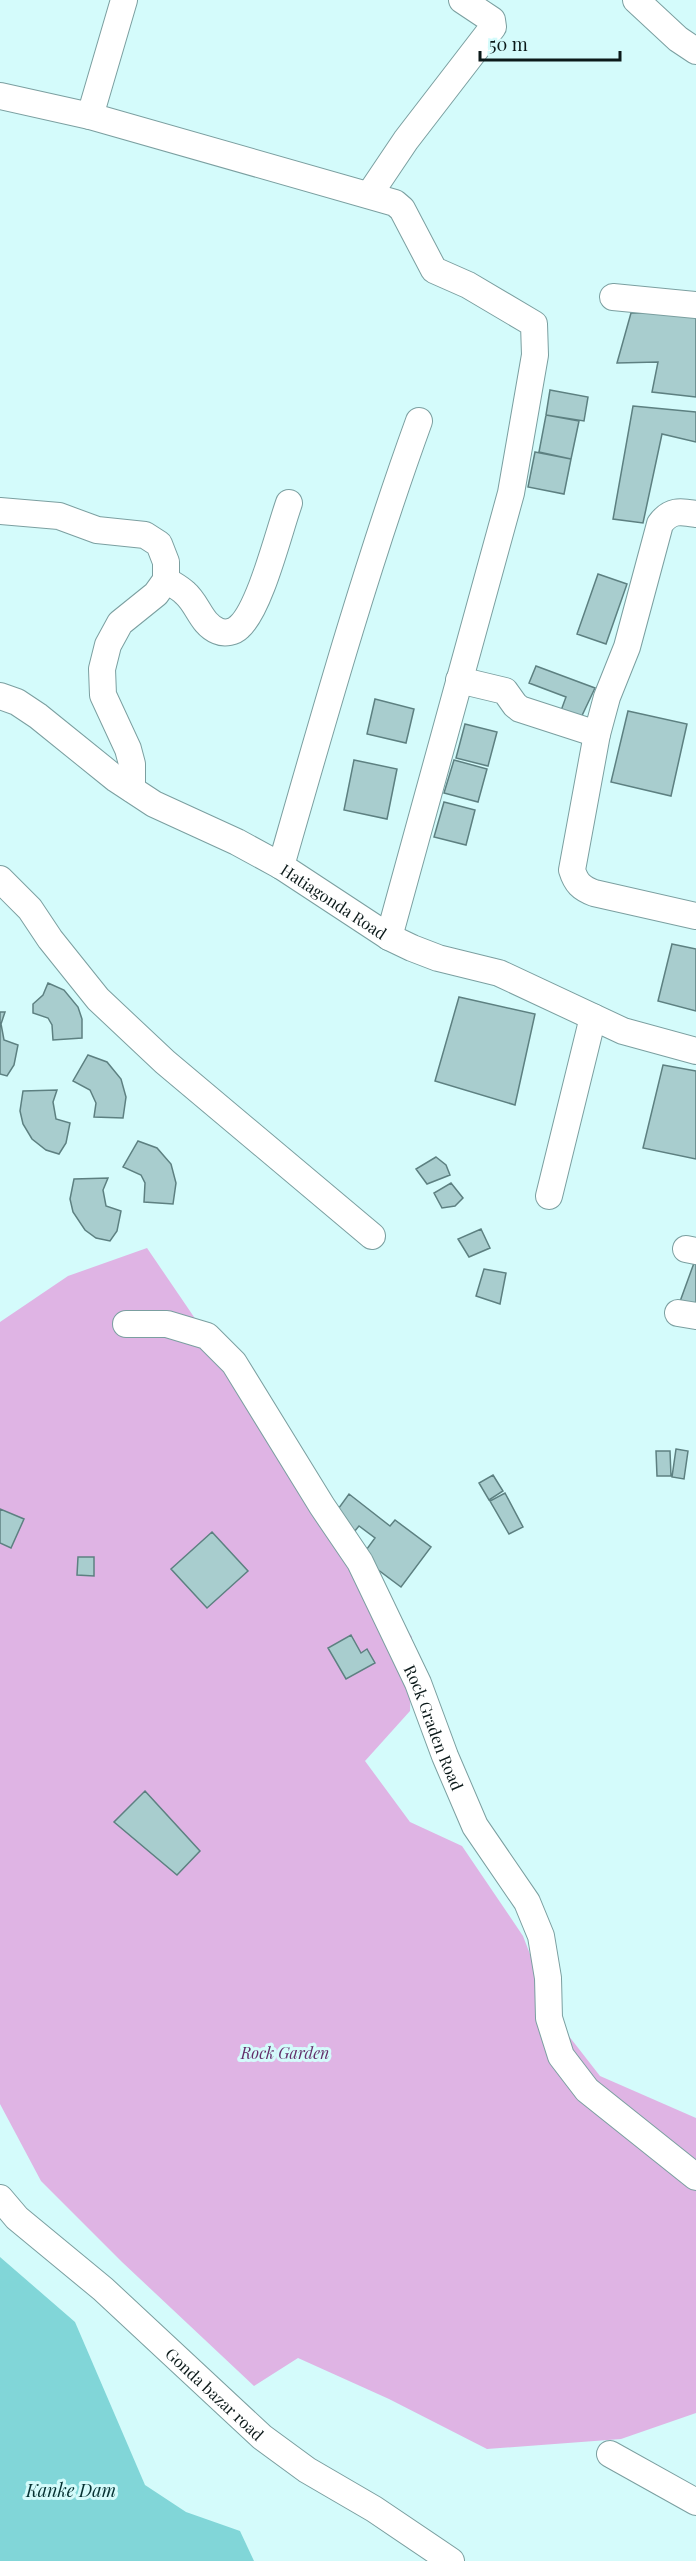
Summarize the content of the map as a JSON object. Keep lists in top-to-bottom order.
{
  "streets": {
    "street": ["Hatiagonda Road", "Rock Graden Road", "Gonda bazar road"]
  },
  "water": ["Kanke Dam"],
  "parks": ["Rock Garden"],
  "scale_bar": "50 m"
}
